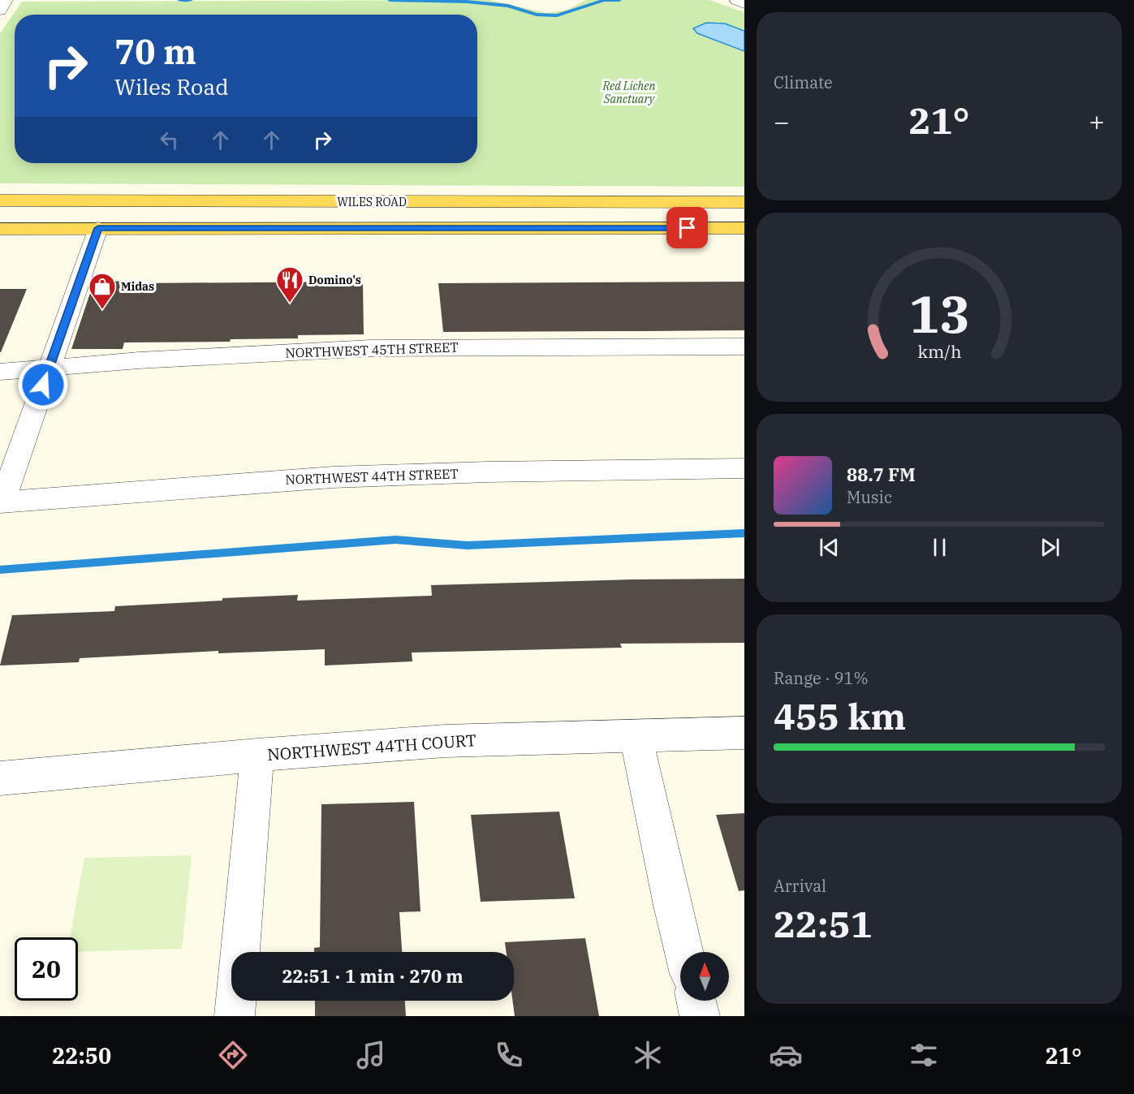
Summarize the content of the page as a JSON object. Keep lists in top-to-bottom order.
{
  "streets": {
    "main road": ["WILES ROAD"],
    "street": ["NORTHWEST 45TH STREET", "NORTHWEST 44TH STREET", "NORTHWEST 44TH COURT"]
  },
  "parks": ["Red Lichen Sanctuary"],
  "places": {
    "restaurant": ["Domino's"],
    "shop": ["Midas"]
  },
  "north": "top",
  "page": {
    "tile": [
      "Climate",
      ["Range · 91%", "455 km"],
      ["Arrival", "22:51"]
    ],
    "turn": ["70 m", "Wiles Road"],
    "heat": ["−", "21°", "+"],
    "song": ["88.7 FM", "Music"],
    "limit": "20",
    "trip": "22:51 · 1 min · 270 m",
    "tabs": ["22:50", "21°"],
    "gauge": ["13", "km/h"]
  }
}
